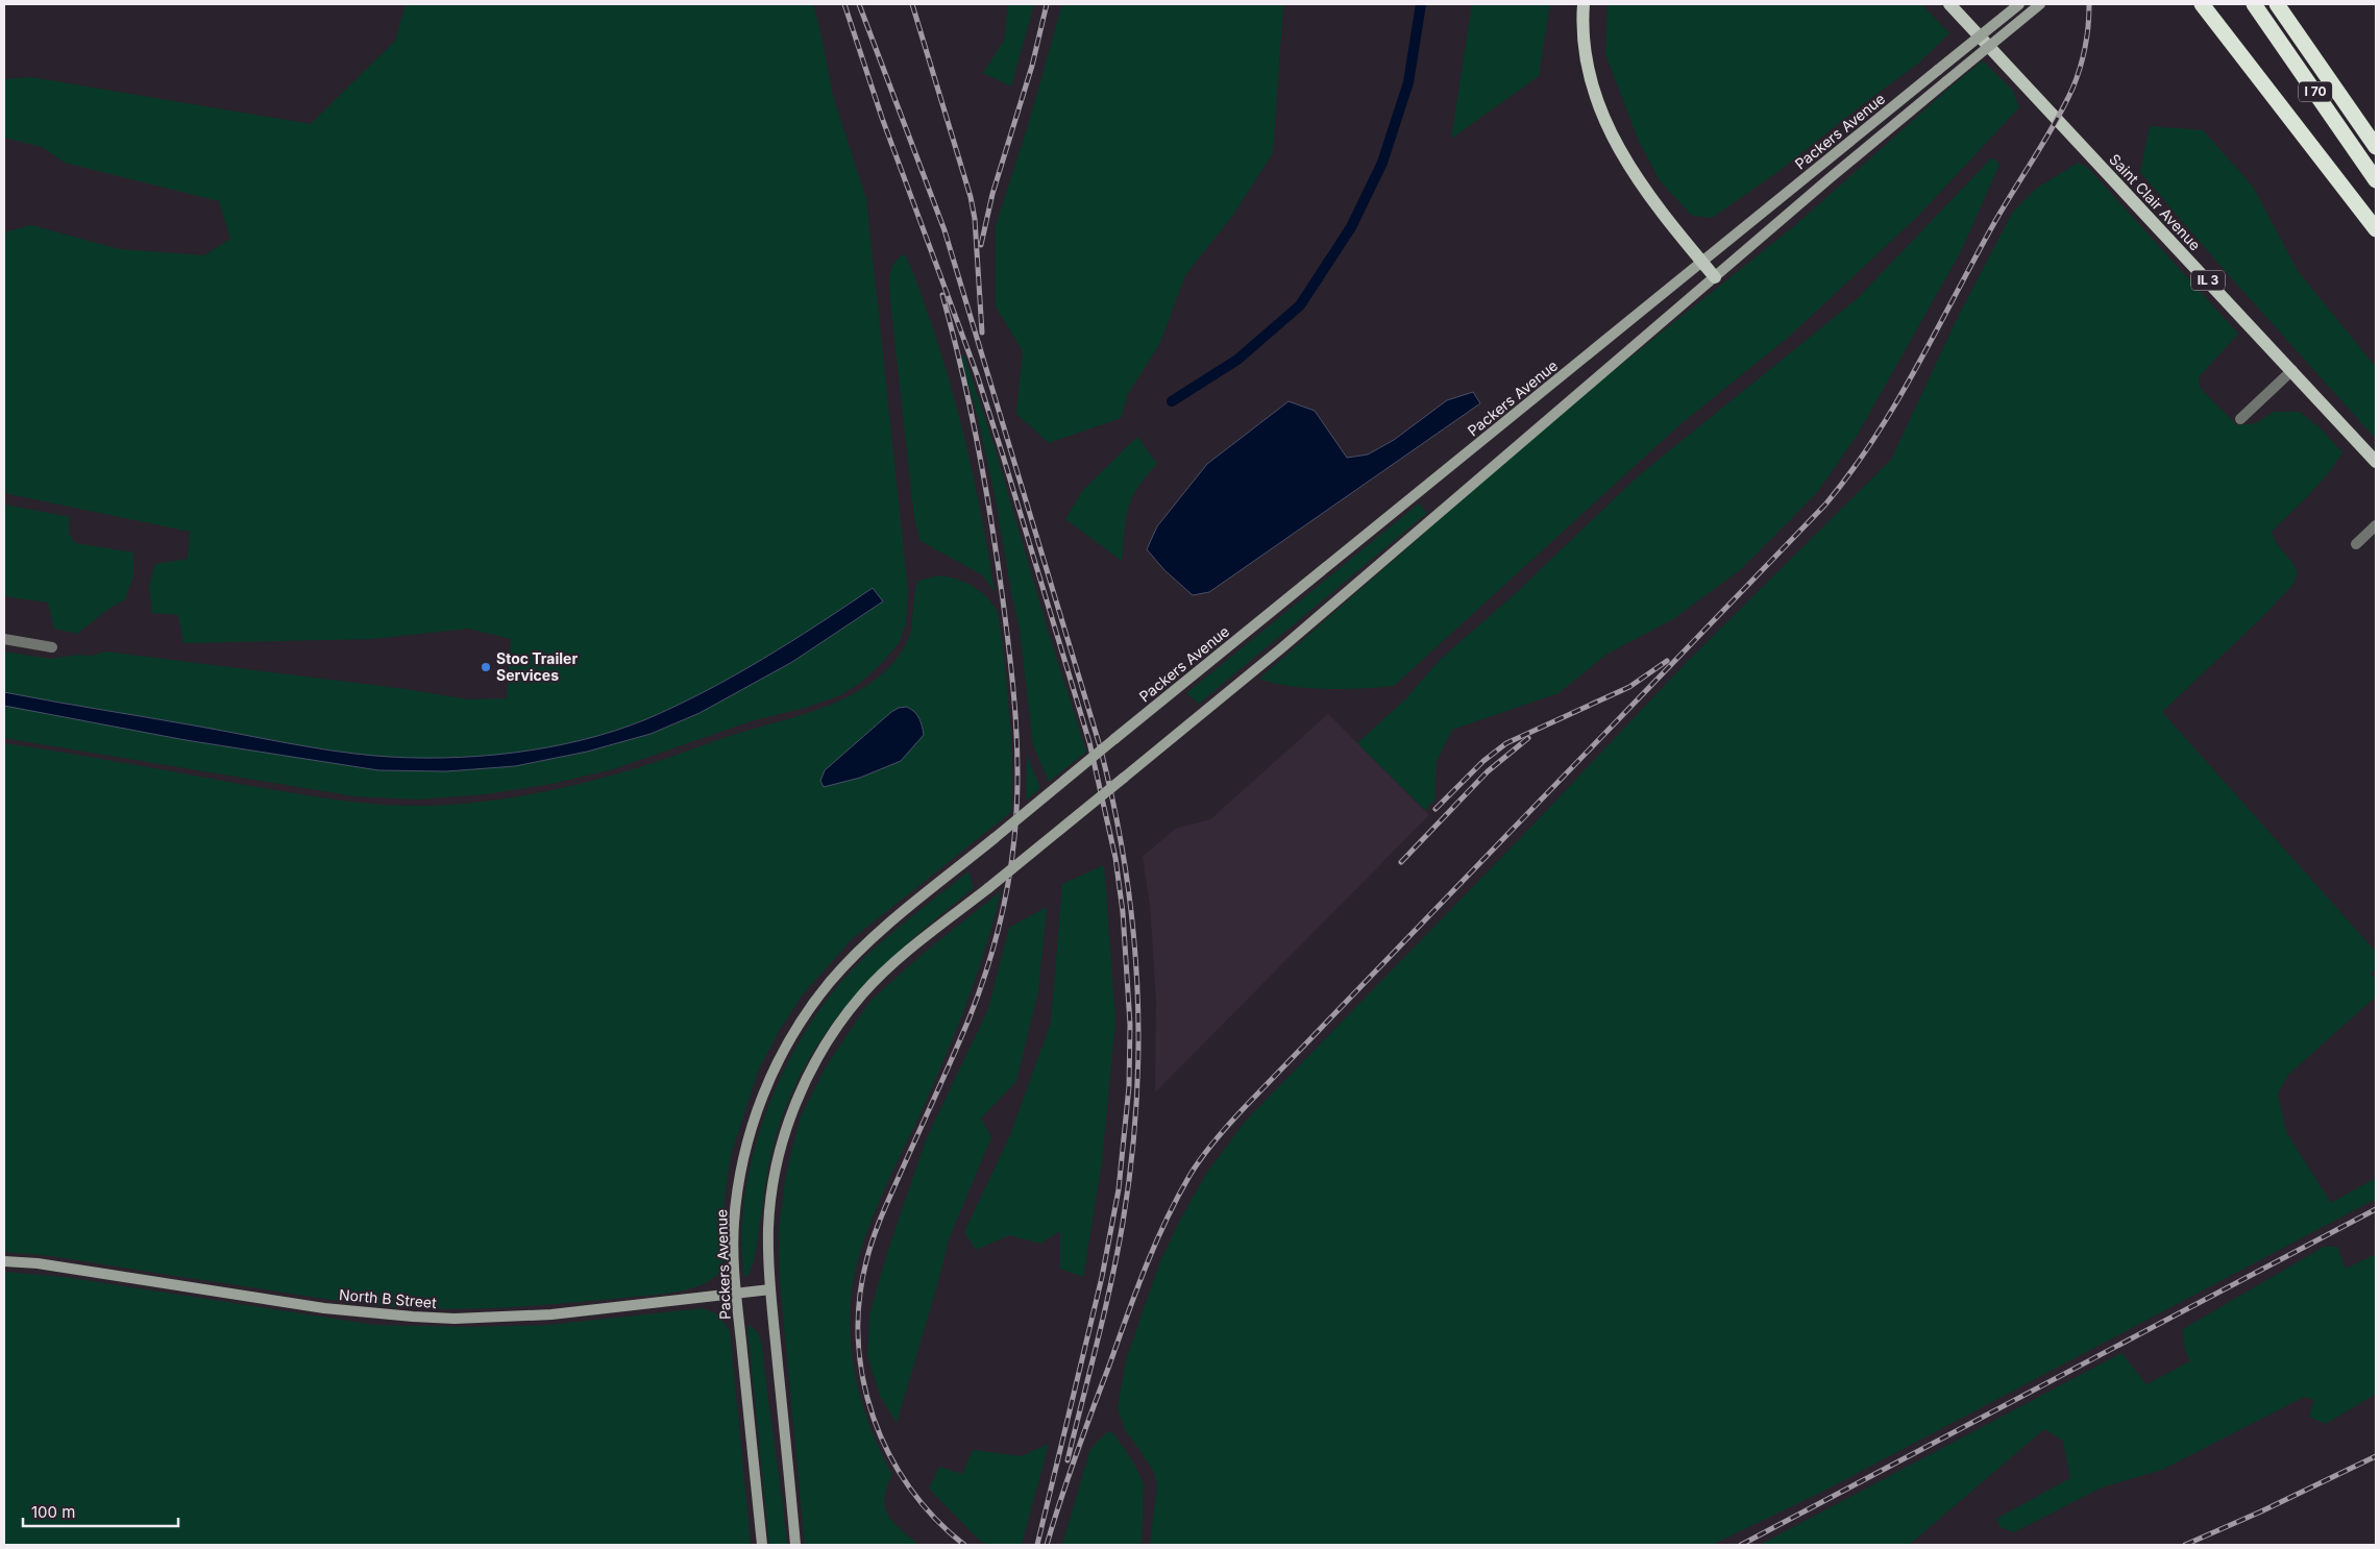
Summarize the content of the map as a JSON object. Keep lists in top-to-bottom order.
{
  "streets": {
    "highway": ["I 70"],
    "main road": [
      "Packers Avenue",
      "Saint Clair Avenue",
      "IL 3",
      "North B Street"
    ]
  },
  "crossings": [
    ["Packers Avenue", "North B Street"]
  ],
  "places": ["Stoc Trailer Services"],
  "scale_bar": "100 m"
}
